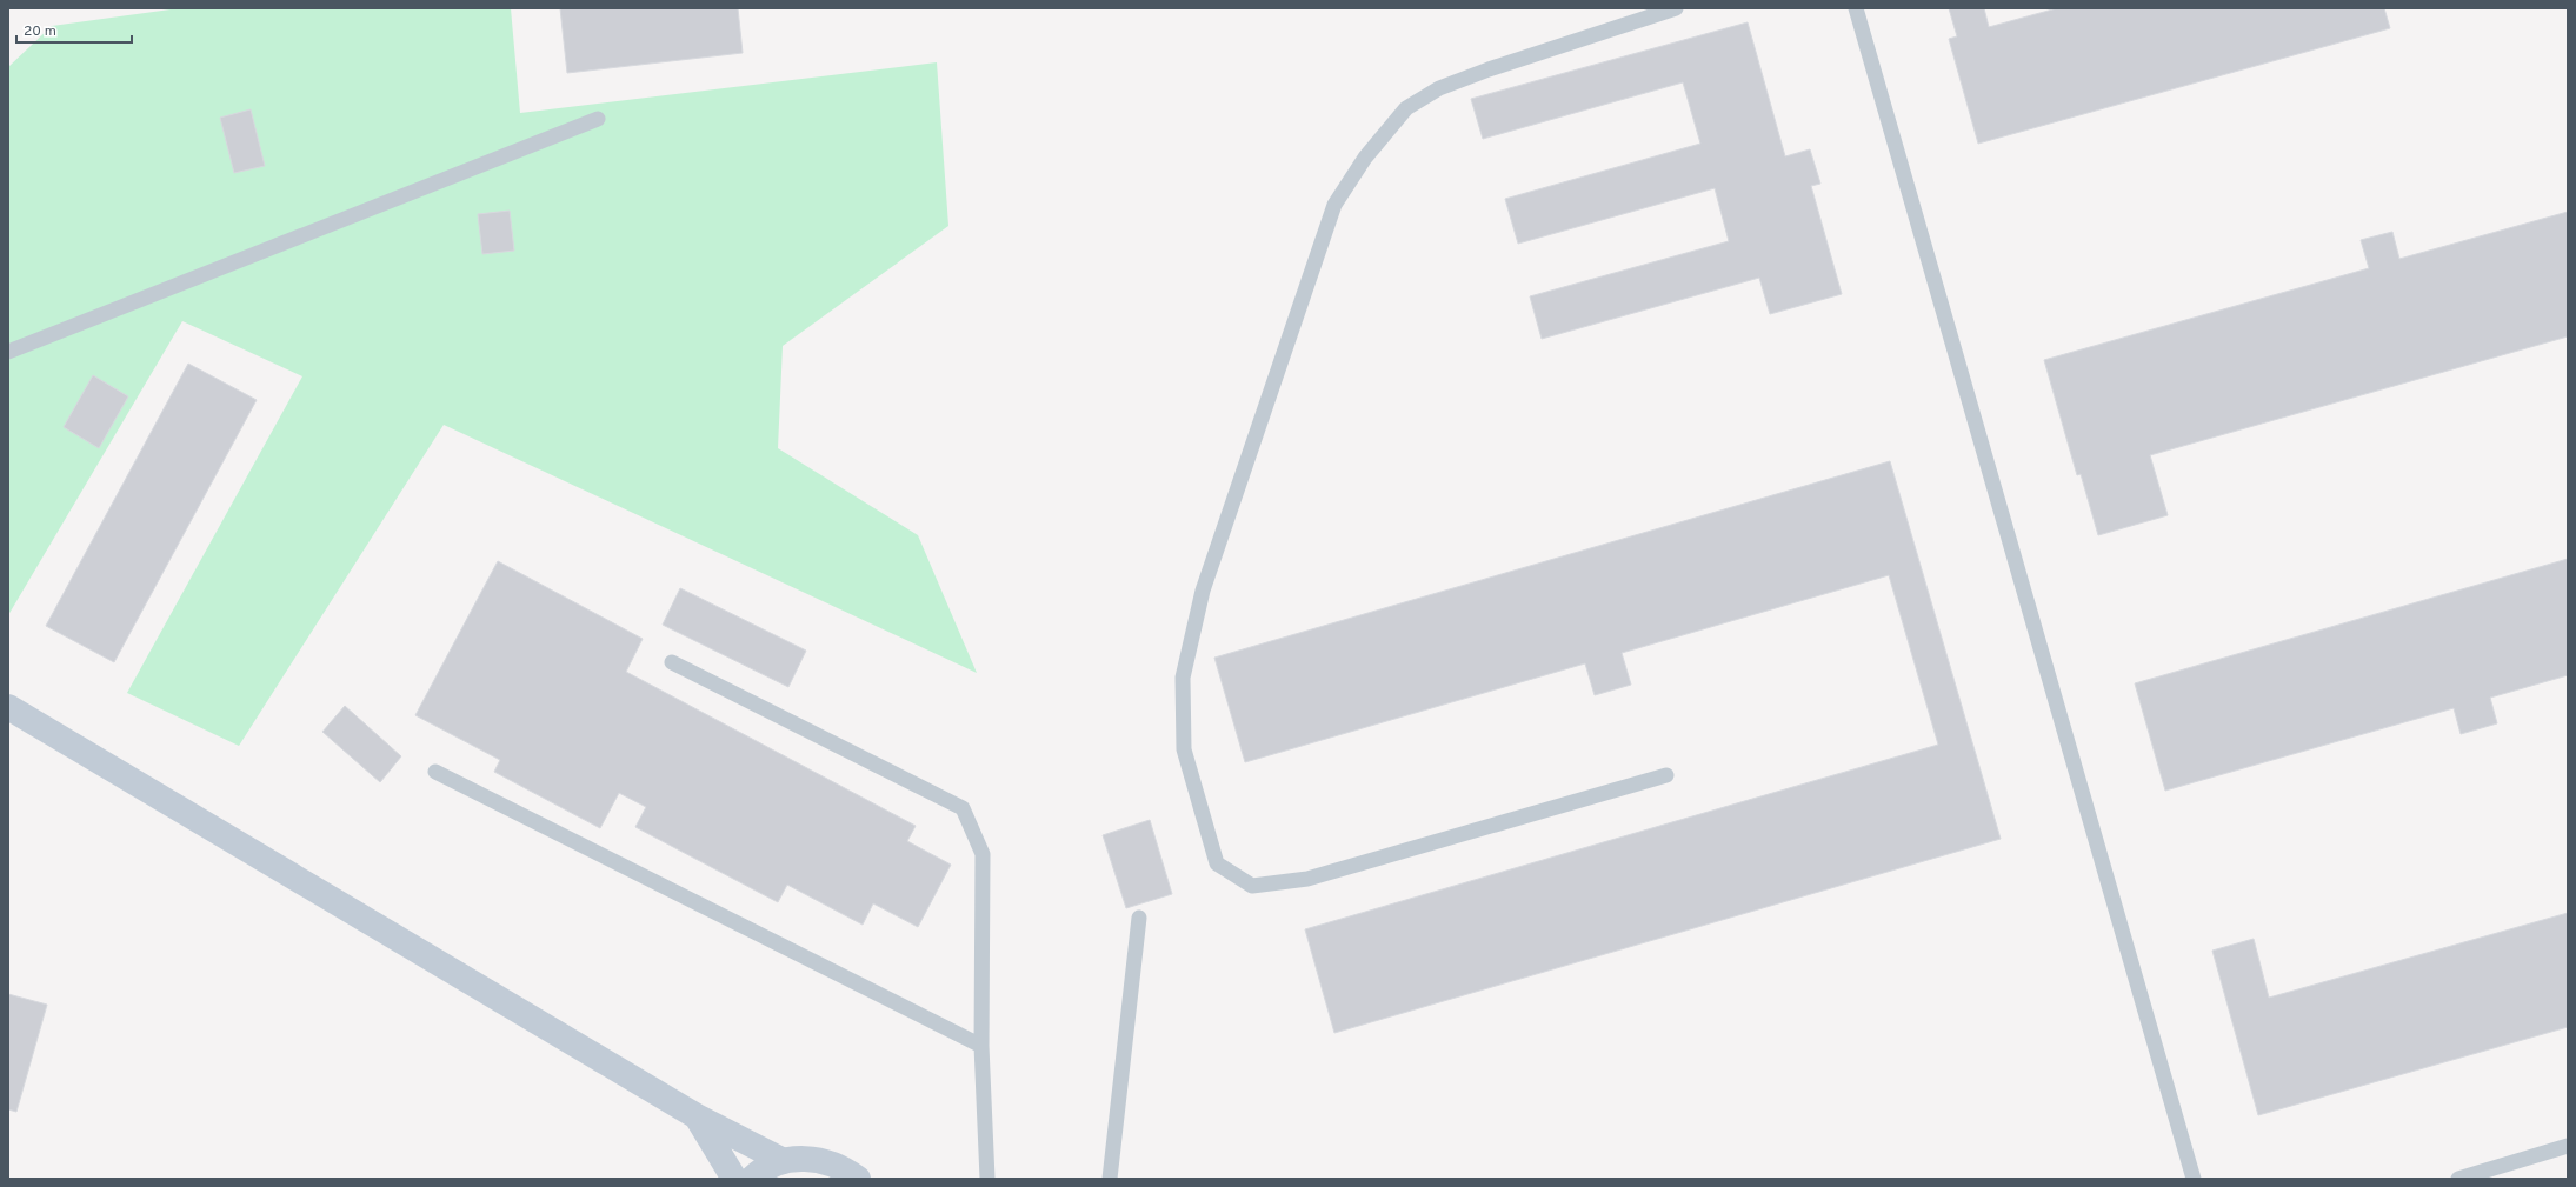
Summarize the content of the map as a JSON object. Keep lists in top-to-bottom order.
{
  "scale_bar": "20 m"
}
